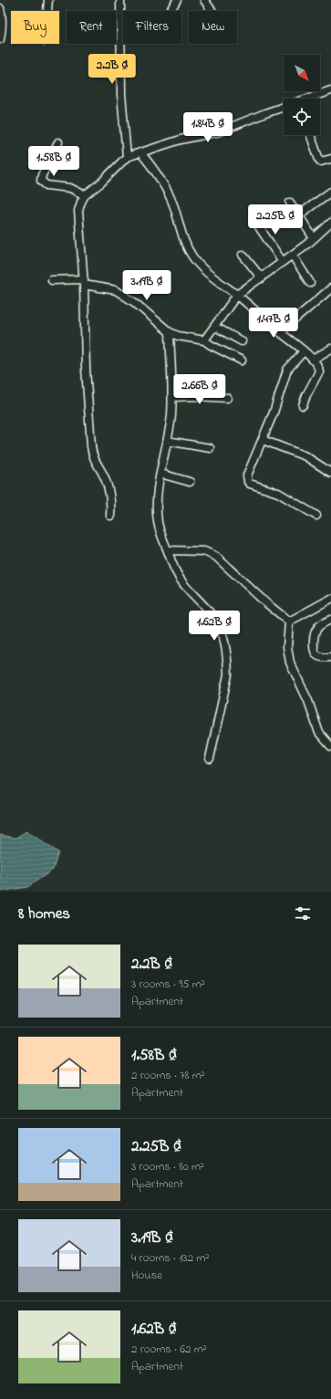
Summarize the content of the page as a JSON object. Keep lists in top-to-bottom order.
{
  "north": "bottom right",
  "page": {
    "chip": [
      "Buy",
      "Rent",
      "Filters",
      "New"
    ],
    "price": [
      "2.2B ₫",
      "1.84B ₫",
      "1.58B ₫",
      "2.25B ₫",
      "3.19B ₫",
      "1.47B ₫",
      "2.66B ₫",
      "1.62B ₫"
    ],
    "heading": "8 homes",
    "list": [
      {
        "name": "2.2B ₫",
        "note": "3 rooms · 95 m² · Apartment"
      },
      {
        "name": "1.58B ₫",
        "note": "2 rooms · 78 m² · Apartment"
      },
      {
        "name": "2.25B ₫",
        "note": "3 rooms · 80 m² · Apartment"
      },
      {
        "name": "3.19B ₫",
        "note": "4 rooms · 132 m² · House"
      },
      {
        "name": "1.62B ₫",
        "note": "2 rooms · 62 m² · Apartment"
      }
    ]
  }
}
